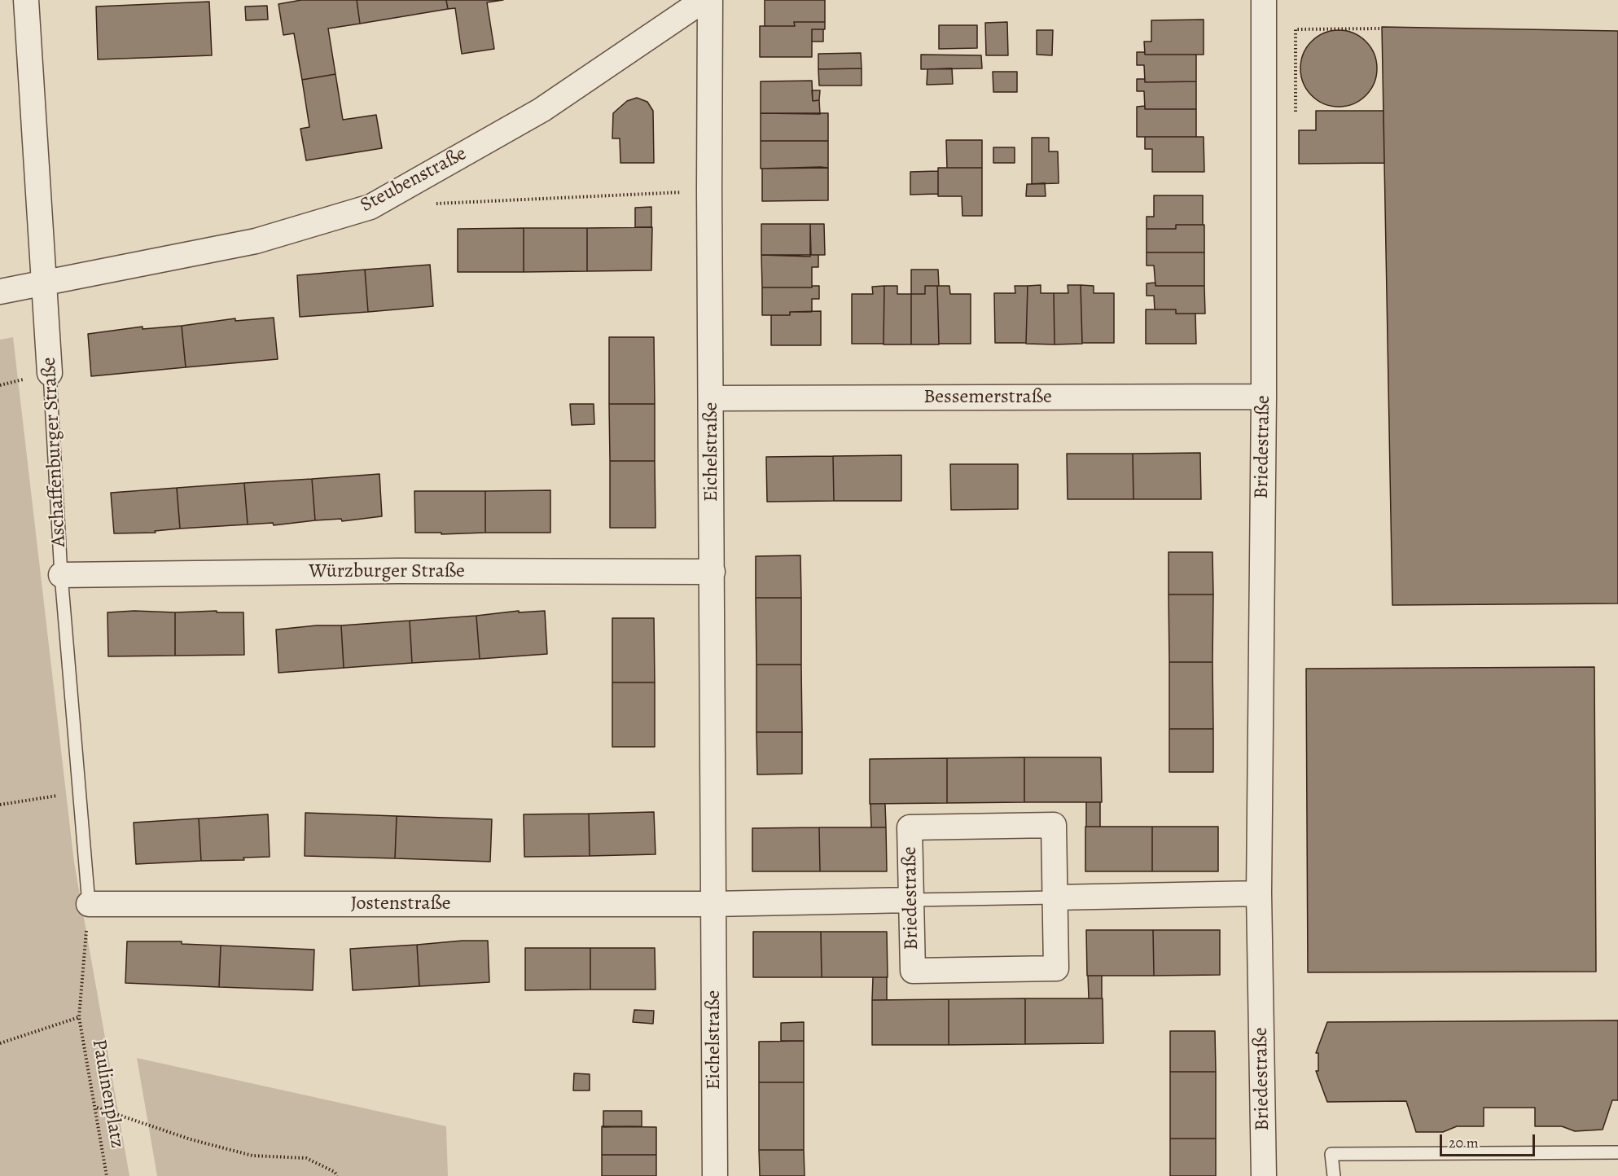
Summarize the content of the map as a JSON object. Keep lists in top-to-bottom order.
{
  "streets": {
    "street": [
      "Steubenstraße",
      "Bessemerstraße",
      "Briedestraße",
      "Aschaffenburger Straße",
      "Eichelstraße",
      "Würzburger Straße",
      "Jostenstraße"
    ],
    "path": ["Paulinenplatz"]
  },
  "crossings": [
    ["Steubenstraße", "Aschaffenburger Straße"],
    ["Bessemerstraße", "Briedestraße"],
    ["Bessemerstraße", "Eichelstraße"],
    ["Aschaffenburger Straße", "Würzburger Straße"],
    ["Aschaffenburger Straße", "Jostenstraße"],
    ["Aschaffenburger Straße", "Paulinenplatz"],
    ["Eichelstraße", "Würzburger Straße"],
    ["Eichelstraße", "Jostenstraße"],
    ["Jostenstraße", "Paulinenplatz"]
  ],
  "scale_bar": "20 m"
}
